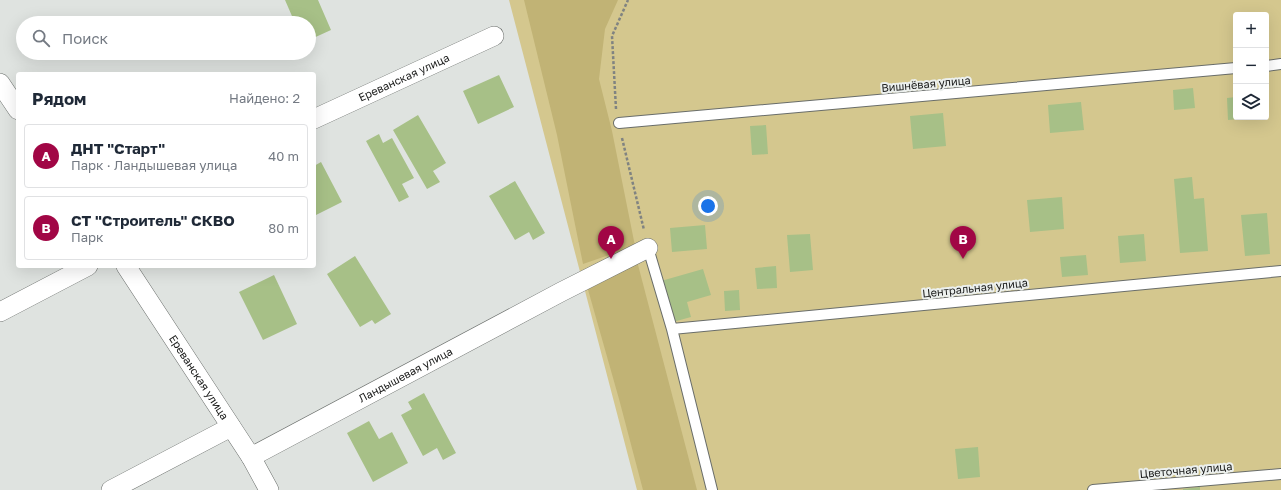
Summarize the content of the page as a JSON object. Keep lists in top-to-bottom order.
{
  "streets": {
    "street": ["Ереванская улица", "Ландышевая улица"],
    "lane": ["Вишнёвая улица", "Центральная улица", "Цветочная улица"]
  },
  "crossings": [
    ["Ереванская улица", "Ландышевая улица"]
  ],
  "page": {
    "map_buttons": ["+", "−"],
    "search": "Поиск",
    "heading": ["Рядом", "Найдено: 2"],
    "list": [
      {
        "mark": "A",
        "name": "ДНТ \"Старт\"",
        "note": "Парк · Ландышевая улица",
        "value": "40 m"
      },
      {
        "mark": "B",
        "name": "СТ \"Строитель\" СКВО",
        "note": "Парк",
        "value": "80 m"
      }
    ],
    "pins": ["A", "B"]
  }
}
